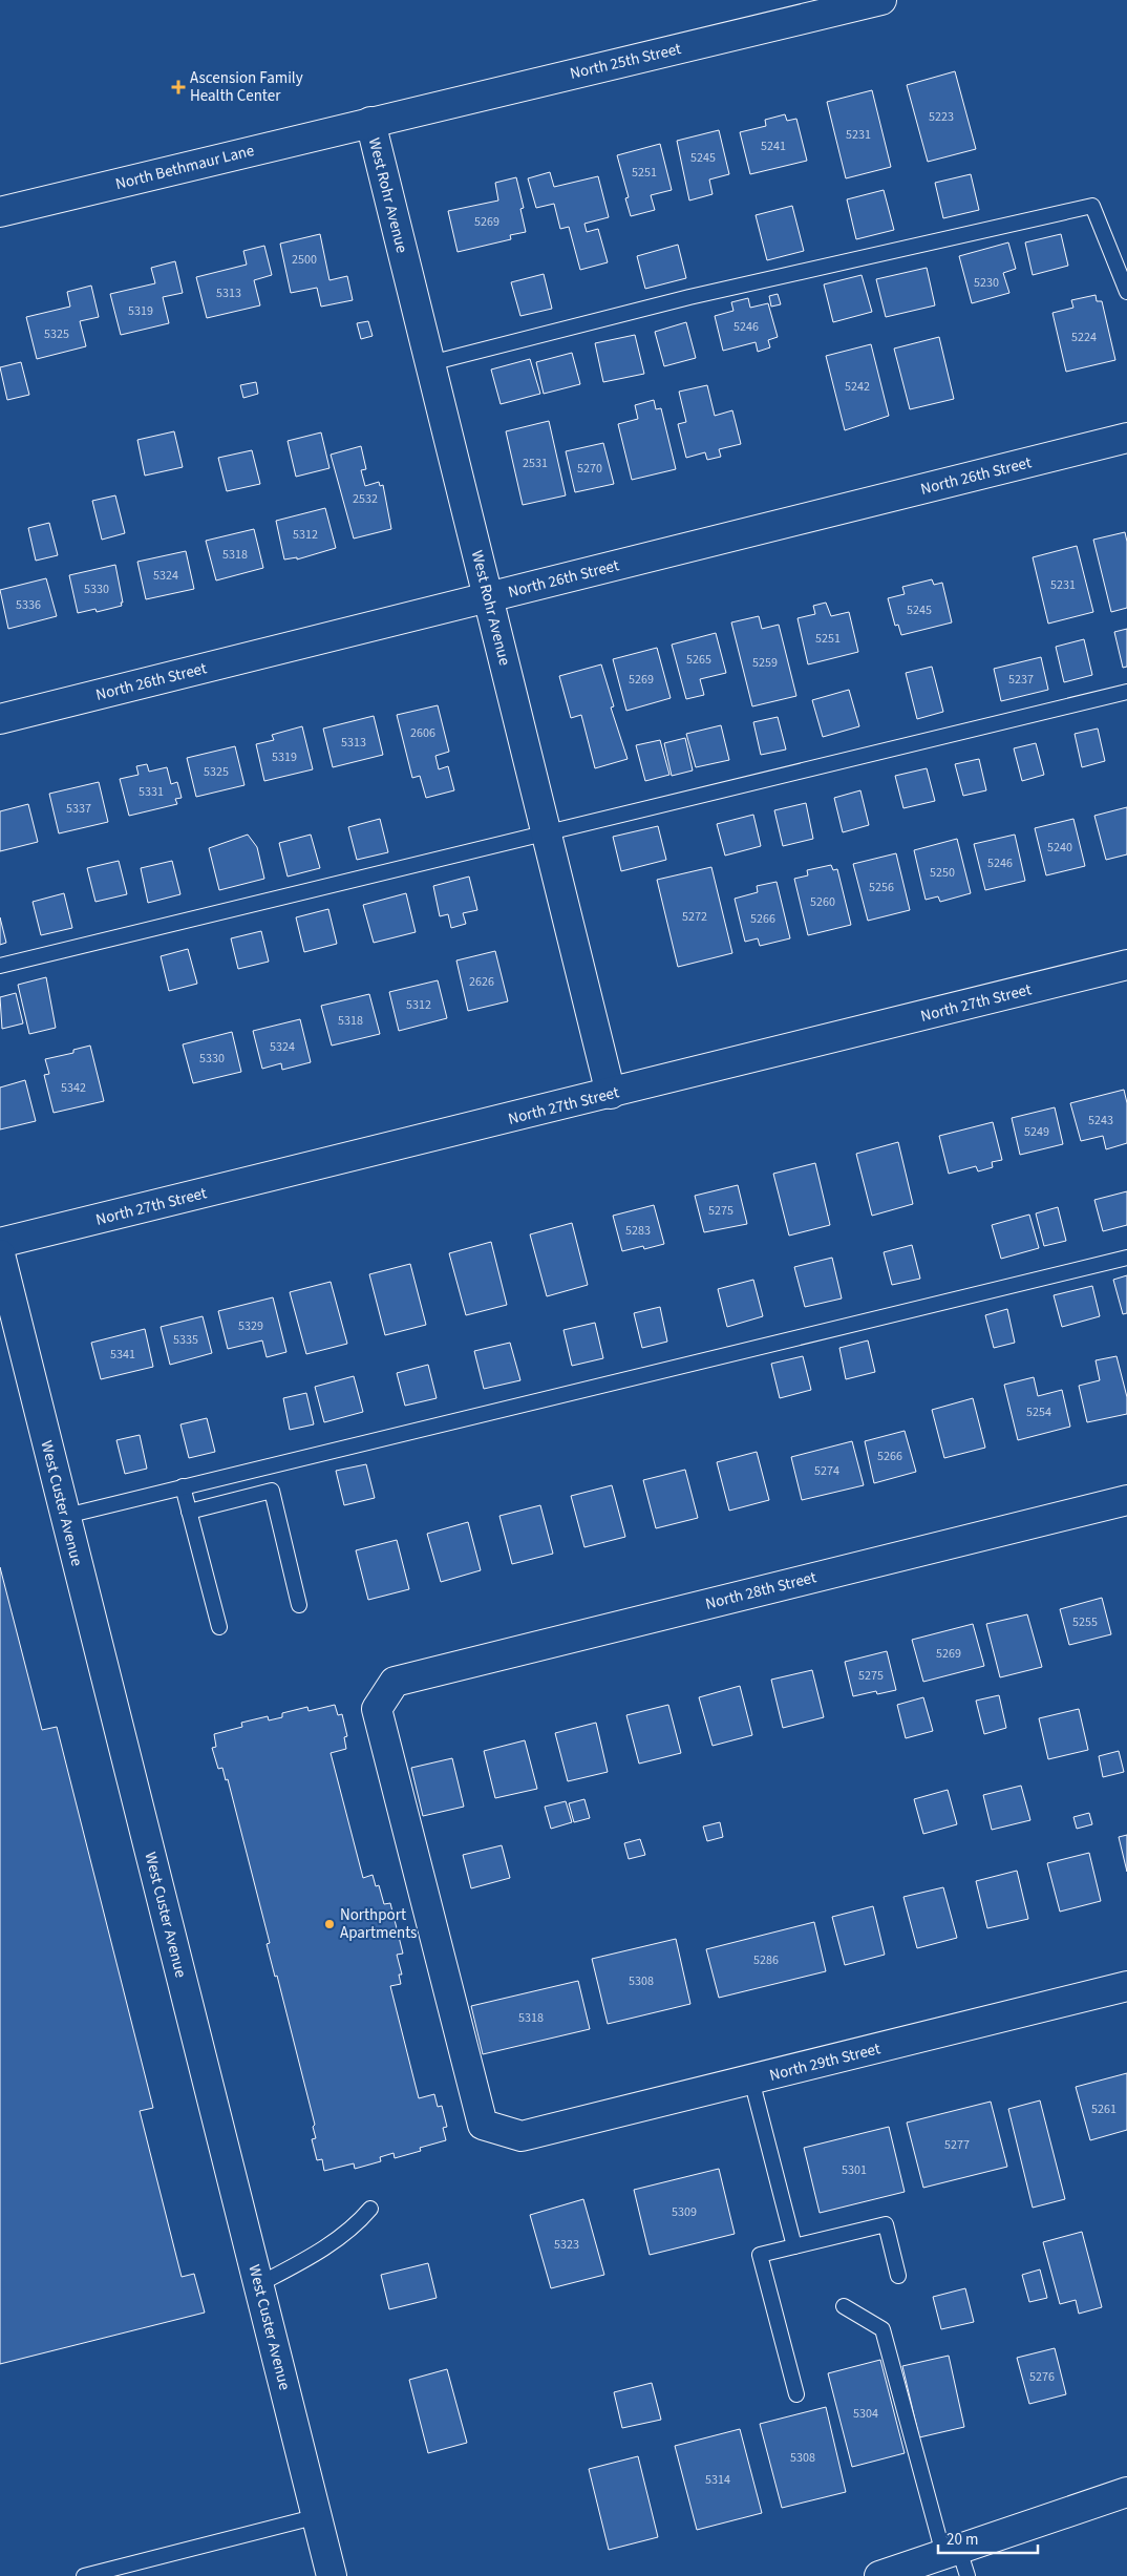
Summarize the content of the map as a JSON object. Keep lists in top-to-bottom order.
{
  "streets": {
    "street": [
      "North 25th Street",
      "North Bethmaur Lane",
      "West Rohr Avenue",
      "North 26th Street",
      "North 27th Street",
      "West Custer Avenue",
      "North 28th Street",
      "North 29th Street"
    ]
  },
  "crossings": [
    ["North 25th Street", "North Bethmaur Lane"],
    ["North 25th Street", "West Rohr Avenue"],
    ["North Bethmaur Lane", "West Rohr Avenue"],
    ["West Rohr Avenue", "North 26th Street"],
    ["West Rohr Avenue", "North 27th Street"],
    ["North 28th Street", "North 29th Street"]
  ],
  "places": {
    "health": ["Ascension Family Health Center"],
    "other": ["Northport Apartments"]
  },
  "house_numbers": [
    "5223",
    "5231",
    "5241",
    "5245",
    "5251",
    "5269",
    "2500",
    "5230",
    "5313",
    "5319",
    "5246",
    "5325",
    "5224",
    "5242",
    "2531",
    "5270",
    "2532",
    "5312",
    "5318",
    "5324",
    "5231",
    "5330",
    "5336",
    "5245",
    "5251",
    "5265",
    "5259",
    "5269",
    "5237",
    "2606",
    "5313",
    "5319",
    "5325",
    "5331",
    "5337",
    "5240",
    "5246",
    "5250",
    "5256",
    "5260",
    "5272",
    "5266",
    "2626",
    "5312",
    "5318",
    "5324",
    "5330",
    "5342",
    "5243",
    "5249",
    "5275",
    "5283",
    "5329",
    "5335",
    "5341",
    "5254",
    "5266",
    "5274",
    "5255",
    "5269",
    "5275",
    "5286",
    "5308",
    "5318",
    "5261",
    "5277",
    "5301",
    "5309",
    "5323",
    "5276",
    "5304",
    "5308",
    "5314"
  ],
  "scale_bar": "20 m"
}
